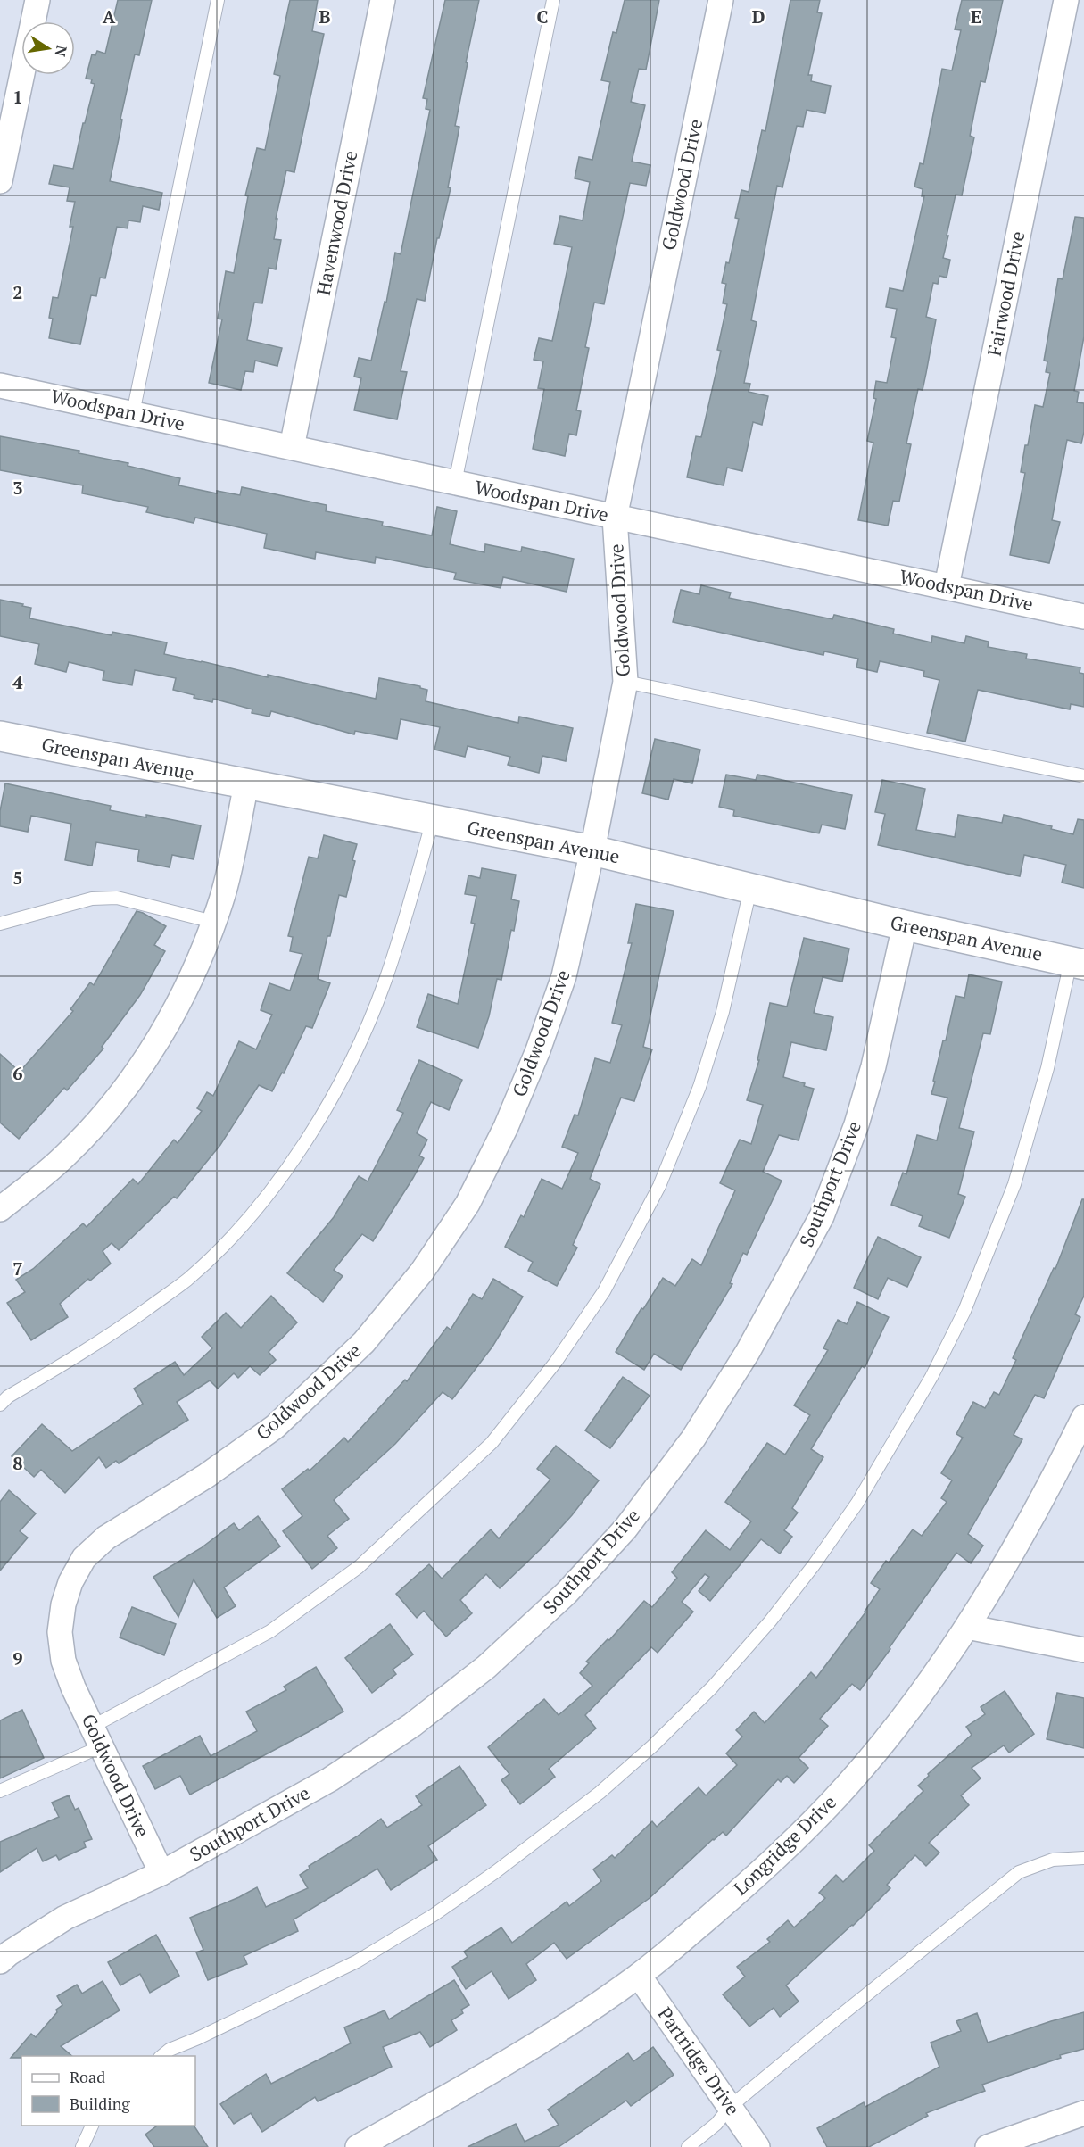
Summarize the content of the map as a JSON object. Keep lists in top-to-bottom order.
{
  "streets": {
    "street": [
      "Goldwood Drive",
      "Havenwood Drive",
      "Fairwood Drive",
      "Woodspan Drive",
      "Greenspan Avenue",
      "Southport Drive",
      "Longridge Drive",
      "Partridge Drive"
    ]
  },
  "crossings": [
    ["Goldwood Drive", "Woodspan Drive"],
    ["Goldwood Drive", "Greenspan Avenue"],
    ["Goldwood Drive", "Southport Drive"],
    ["Havenwood Drive", "Woodspan Drive"],
    ["Fairwood Drive", "Woodspan Drive"],
    ["Greenspan Avenue", "Southport Drive"],
    ["Longridge Drive", "Partridge Drive"]
  ],
  "legend": ["Road", "Building"],
  "north": "right",
  "grid": {
    "columns": [
      "A",
      "B",
      "C",
      "D",
      "E"
    ],
    "rows": [
      "1",
      "2",
      "3",
      "4",
      "5",
      "6",
      "7",
      "8",
      "9"
    ]
  }
}
